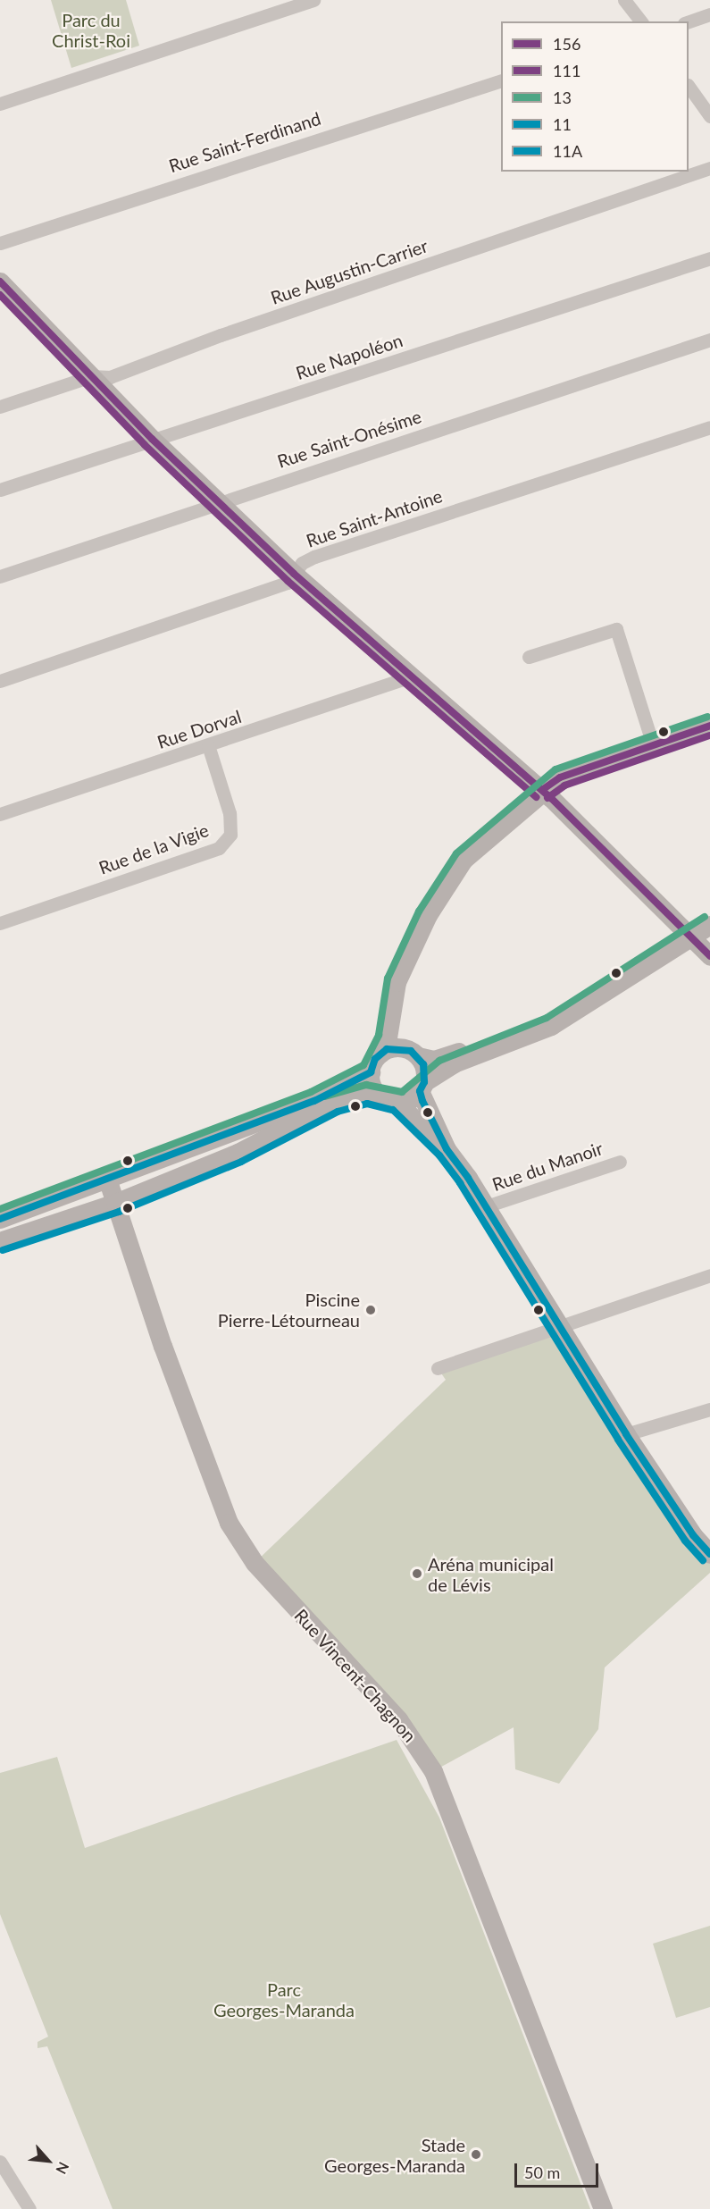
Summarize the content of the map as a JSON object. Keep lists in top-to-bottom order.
{
  "streets": {
    "street": [
      "Rue Saint-Ferdinand",
      "Rue Augustin-Carrier",
      "Rue Napoléon",
      "Rue Saint-Onésime",
      "Rue Saint-Antoine",
      "Rue Dorval",
      "Rue de la Vigie",
      "Rue du Manoir",
      "Rue Vincent-Chagnon"
    ]
  },
  "crossings": [
    ["Rue Dorval", "Rue de la Vigie"]
  ],
  "parks": ["Parc du Christ-Roi", "Parc Georges-Maranda"],
  "places": ["Piscine Pierre-Létourneau", "Aréna municipal de Lévis", "Stade Georges-Maranda"],
  "lines": [
    "transit line 156",
    "transit line 111",
    "transit line 13",
    "transit line 11",
    "transit line 11A"
  ],
  "legend": [
    "156",
    "111",
    "13",
    "11",
    "11A"
  ],
  "scale_bar": "50 m",
  "north": "bottom right"
}
